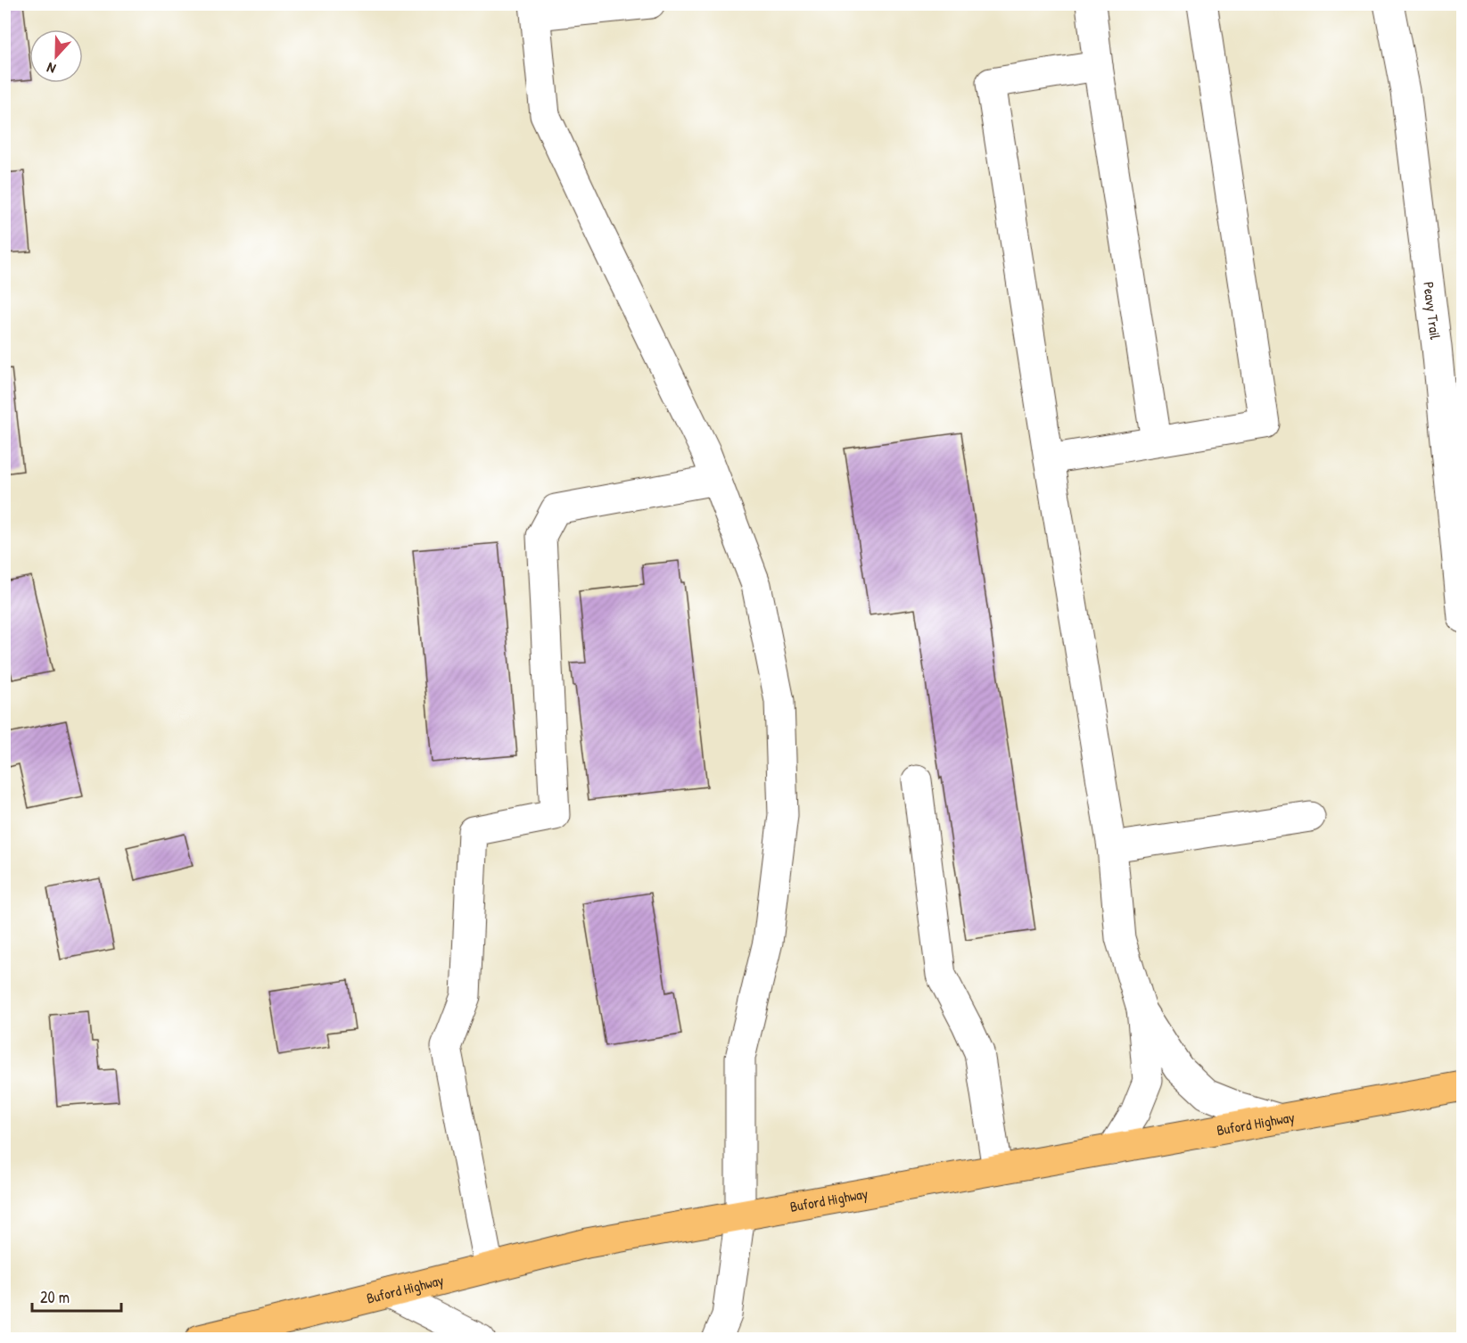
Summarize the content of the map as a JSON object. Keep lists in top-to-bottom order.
{
  "streets": {
    "main road": ["Buford Highway"],
    "street": ["Peavy Trail"]
  },
  "scale_bar": "20 m",
  "north": "bottom"
}
